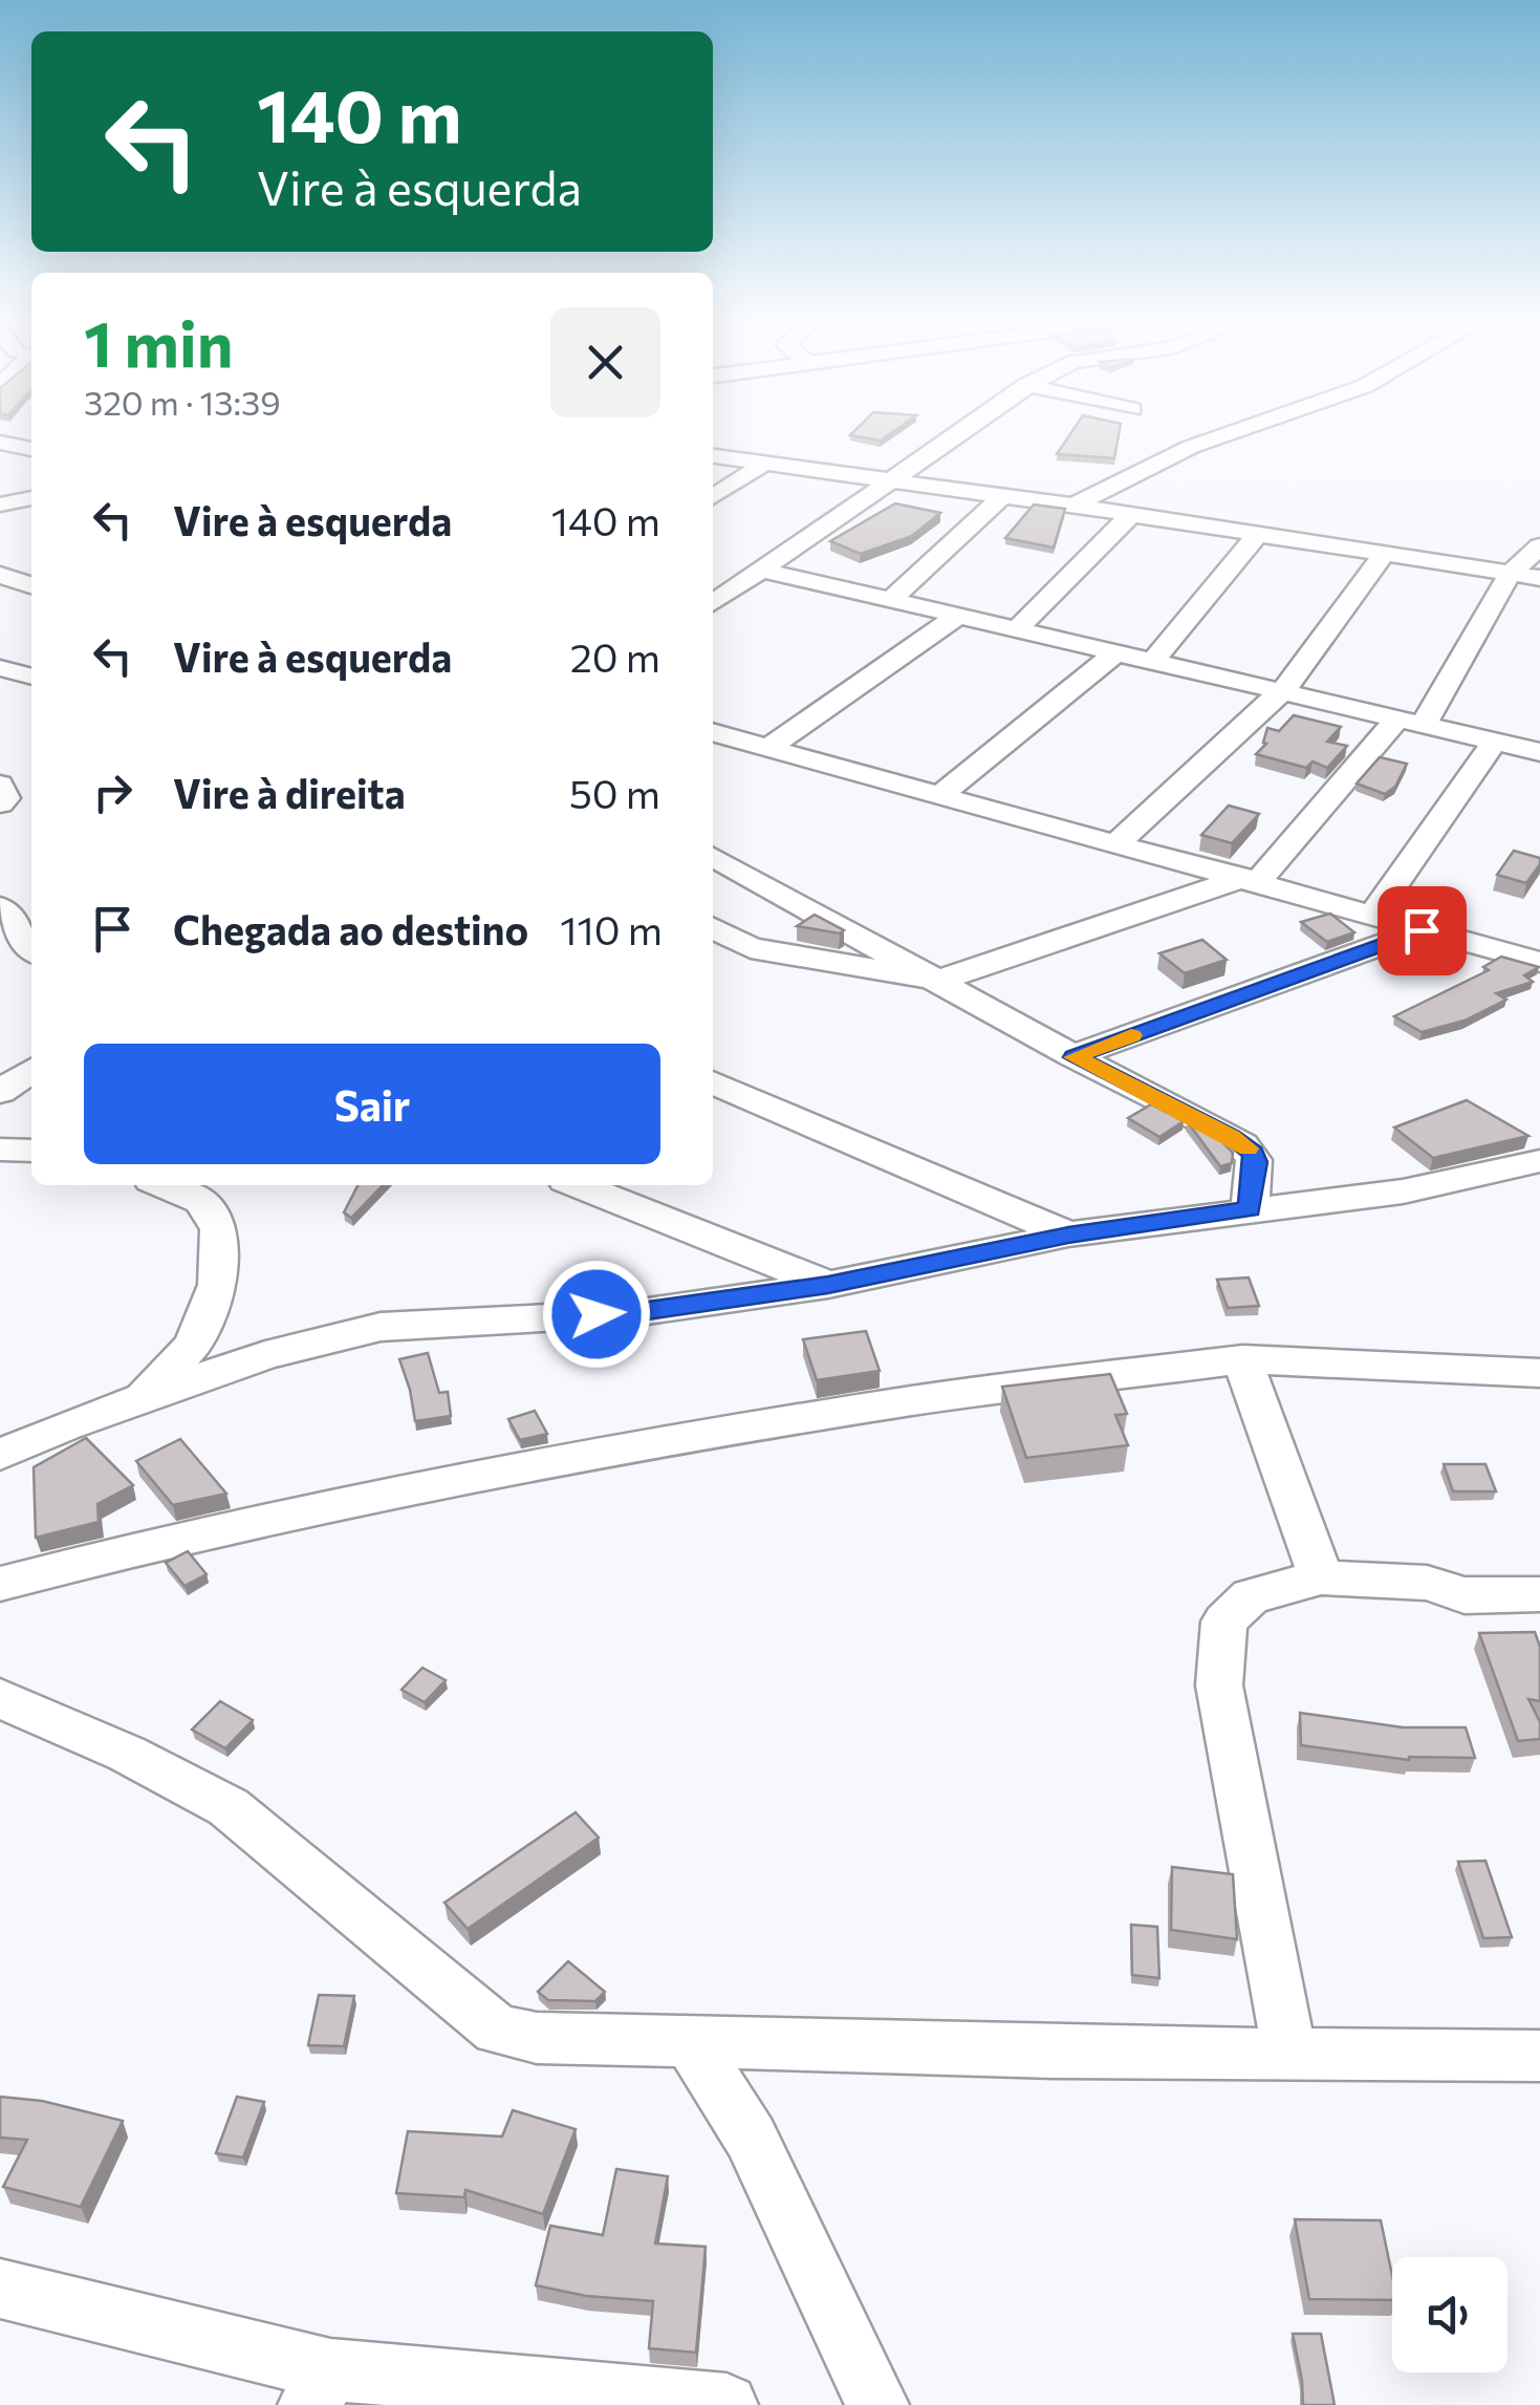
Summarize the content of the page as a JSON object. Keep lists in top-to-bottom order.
{
  "page": {
    "turn": ["140 m", "Vire à esquerda"],
    "heading": ["1 min", "320 m · 13:39"],
    "list": [
      {
        "name": "Vire à esquerda",
        "value": "140 m"
      },
      {
        "name": "Vire à esquerda",
        "value": "20 m"
      },
      {
        "name": "Vire à direita",
        "value": "50 m"
      },
      {
        "name": "Chegada ao destino",
        "value": "110 m"
      }
    ],
    "buttons": "Sair"
  }
}
